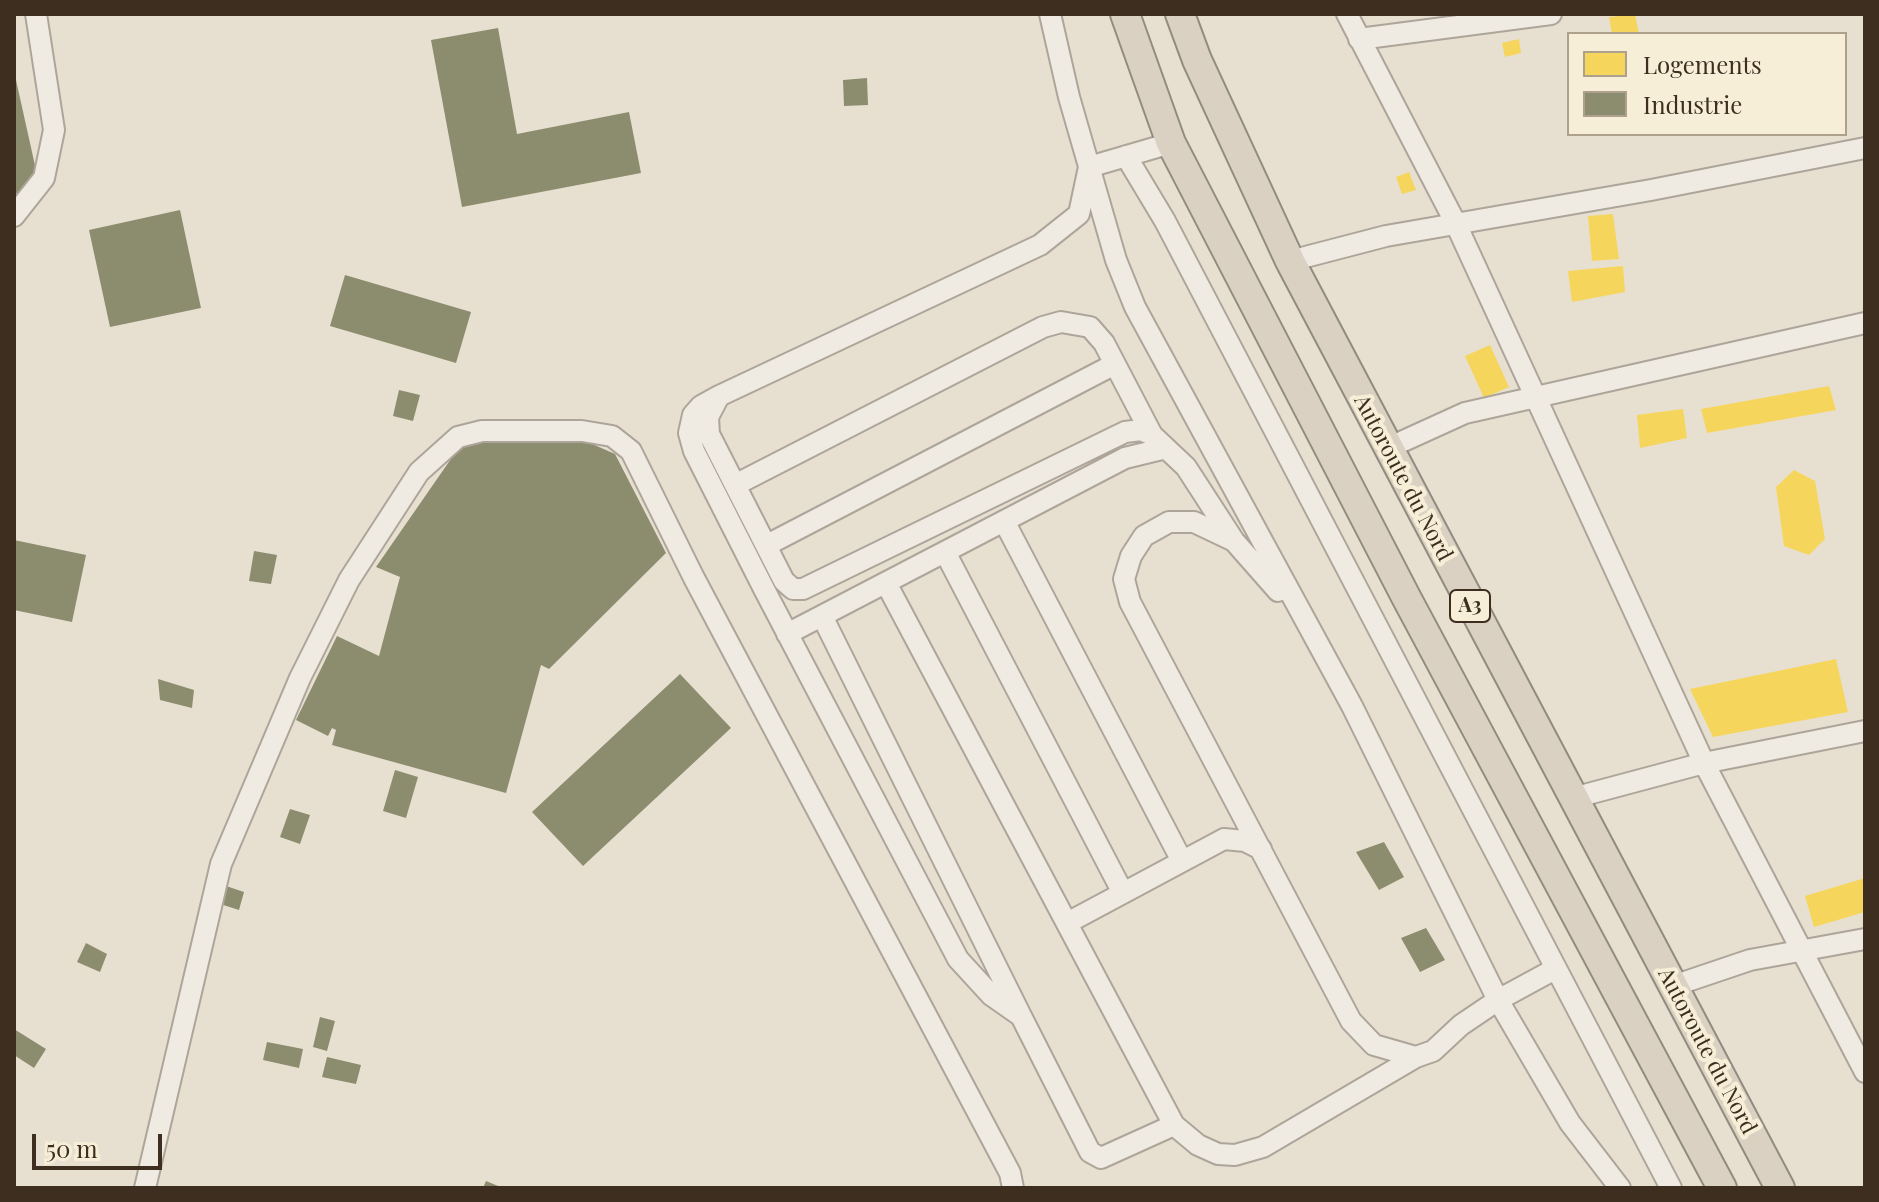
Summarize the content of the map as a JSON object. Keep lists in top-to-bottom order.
{
  "streets": {
    "highway": ["Autoroute du Nord", "A3"]
  },
  "legend": ["Logements", "Industrie"],
  "scale_bar": "50 m"
}
